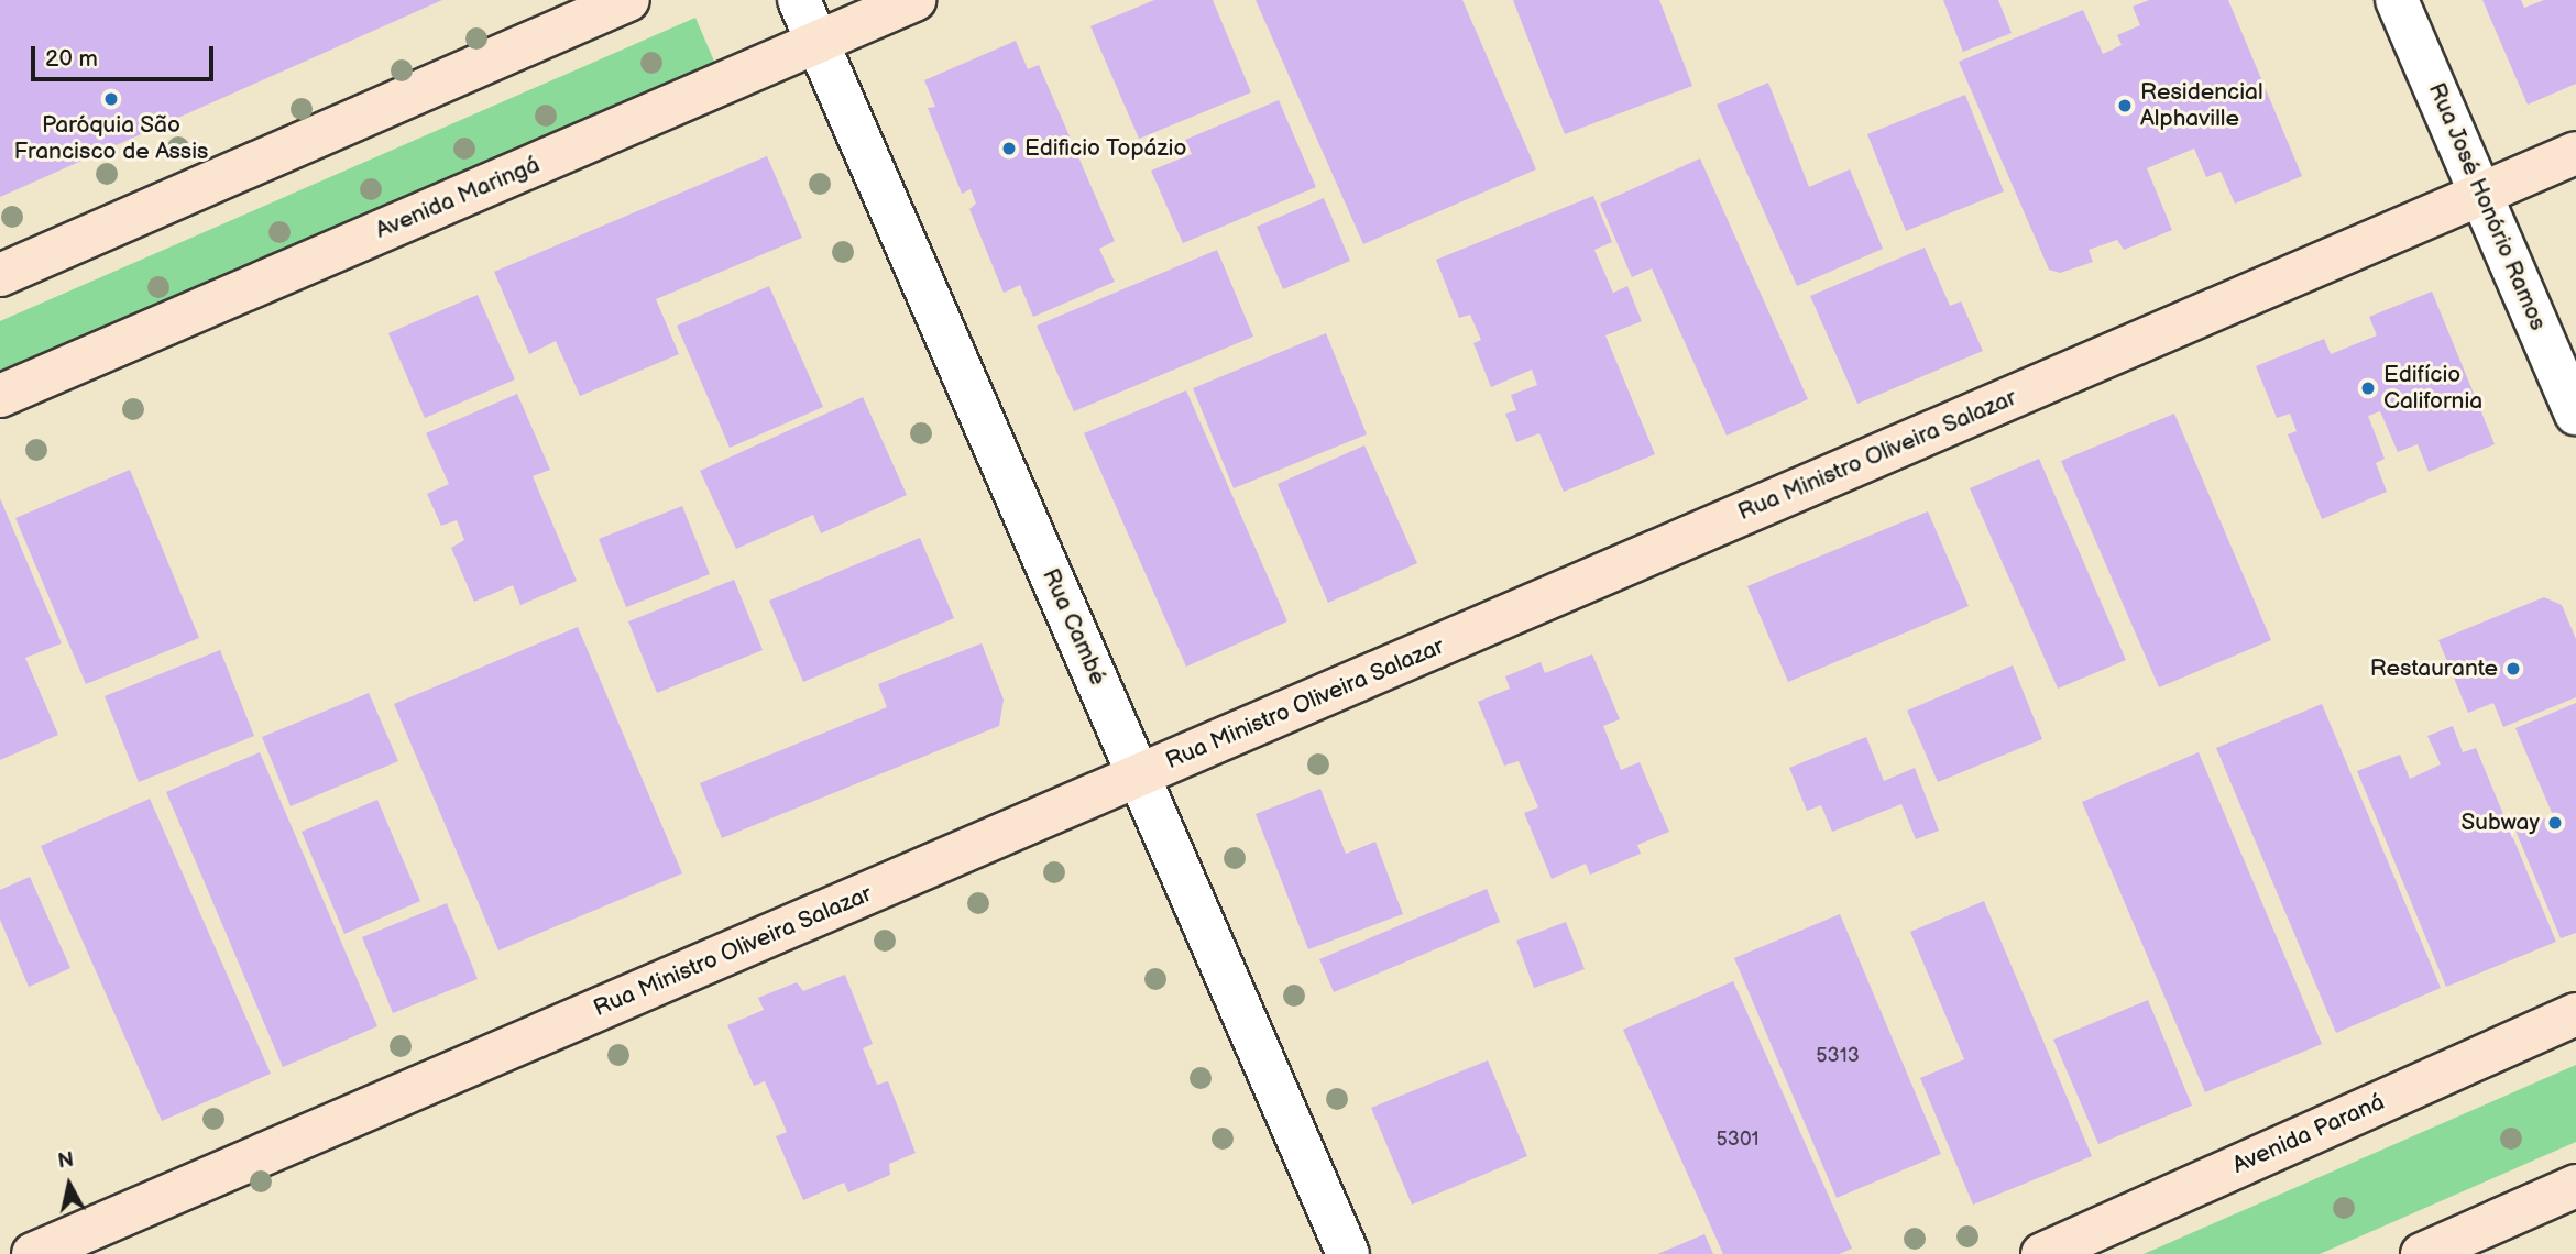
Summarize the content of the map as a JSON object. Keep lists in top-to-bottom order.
{
  "streets": {
    "street": [
      "Avenida Maringá",
      "Rua José Honório Ramos",
      "Rua Ministro Oliveira Salazar",
      "Rua Cambé",
      "Avenida Paraná"
    ]
  },
  "crossings": [
    ["Avenida Maringá", "Rua Cambé"],
    ["Rua José Honório Ramos", "Rua Ministro Oliveira Salazar"],
    ["Rua Ministro Oliveira Salazar", "Rua Cambé"]
  ],
  "places": [
    "Paróquia São Francisco de Assis",
    "Residencial Alphaville",
    "Edificio Topázio",
    "Edifício California",
    "Restaurante",
    "Subway"
  ],
  "house_numbers": ["5313", "5301"],
  "scale_bar": "20 m",
  "north": "top"
}
